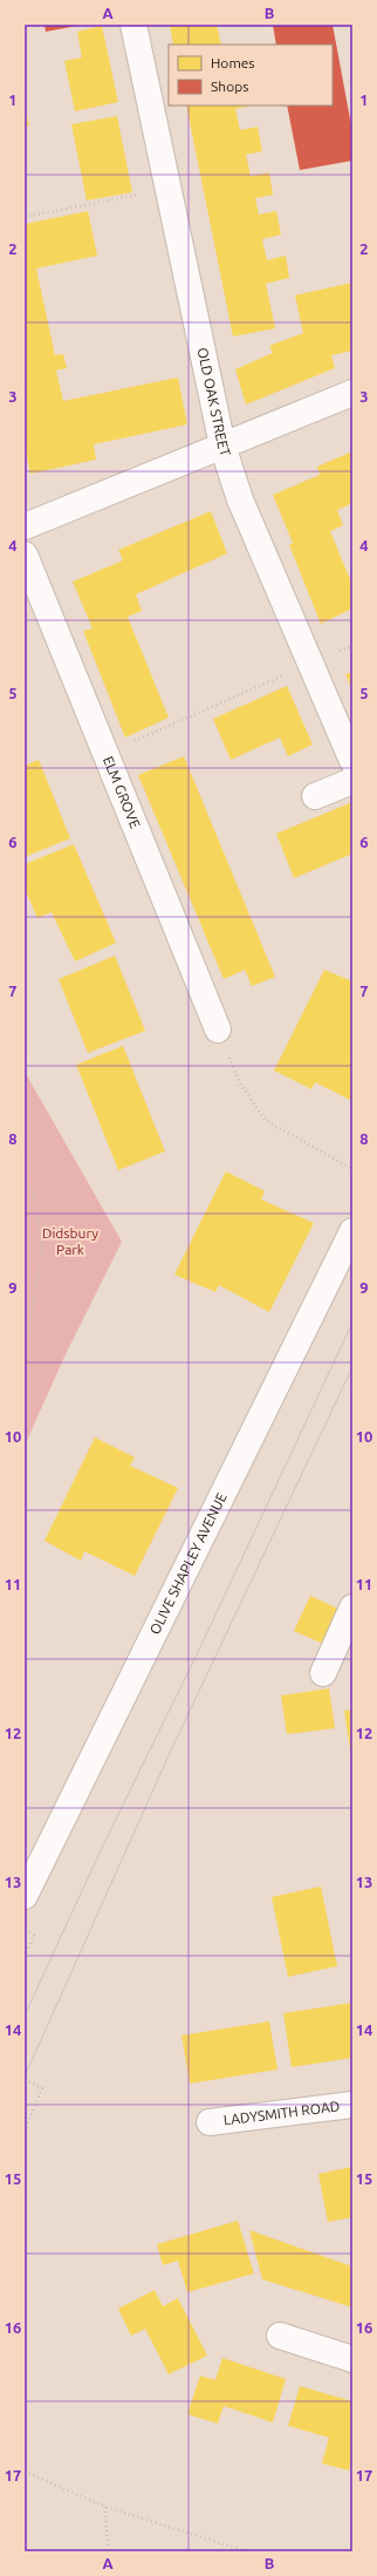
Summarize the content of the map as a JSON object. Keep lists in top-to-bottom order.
{
  "streets": {
    "street": [
      "OLD OAK STREET",
      "ELM GROVE",
      "OLIVE SHAPLEY AVENUE",
      "LADYSMITH ROAD"
    ]
  },
  "parks": ["Didsbury Park"],
  "legend": ["Homes", "Shops"],
  "grid": {
    "columns": ["A", "B"],
    "rows": [
      "1",
      "2",
      "3",
      "4",
      "5",
      "6",
      "7",
      "8",
      "9",
      "10",
      "11",
      "12",
      "13",
      "14",
      "15",
      "16",
      "17"
    ]
  }
}
